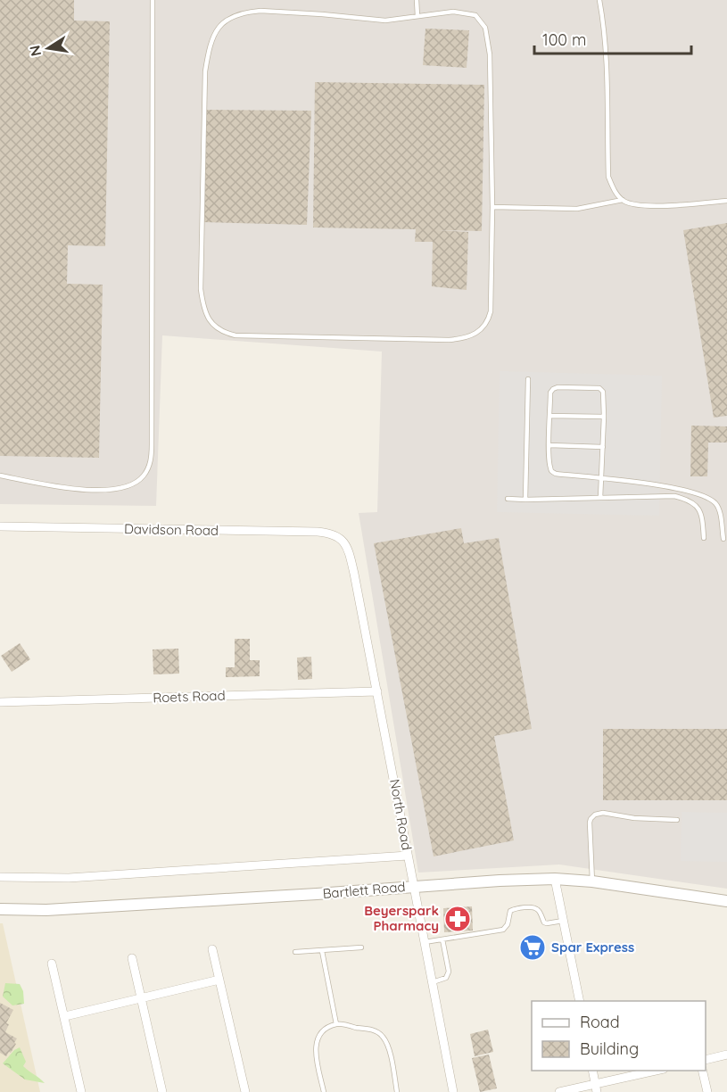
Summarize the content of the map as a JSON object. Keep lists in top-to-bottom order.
{
  "streets": {
    "street": [
      "Davidson Road",
      "Roets Road",
      "North Road",
      "Bartlett Road"
    ]
  },
  "crossings": [
    ["Davidson Road", "North Road"],
    ["Roets Road", "North Road"],
    ["North Road", "Bartlett Road"]
  ],
  "places": {
    "pharmacy": ["Beyerspark Pharmacy"],
    "supermarket": ["Spar Express"]
  },
  "legend": ["Road", "Building"],
  "scale_bar": "100 m",
  "north": "left"
}
